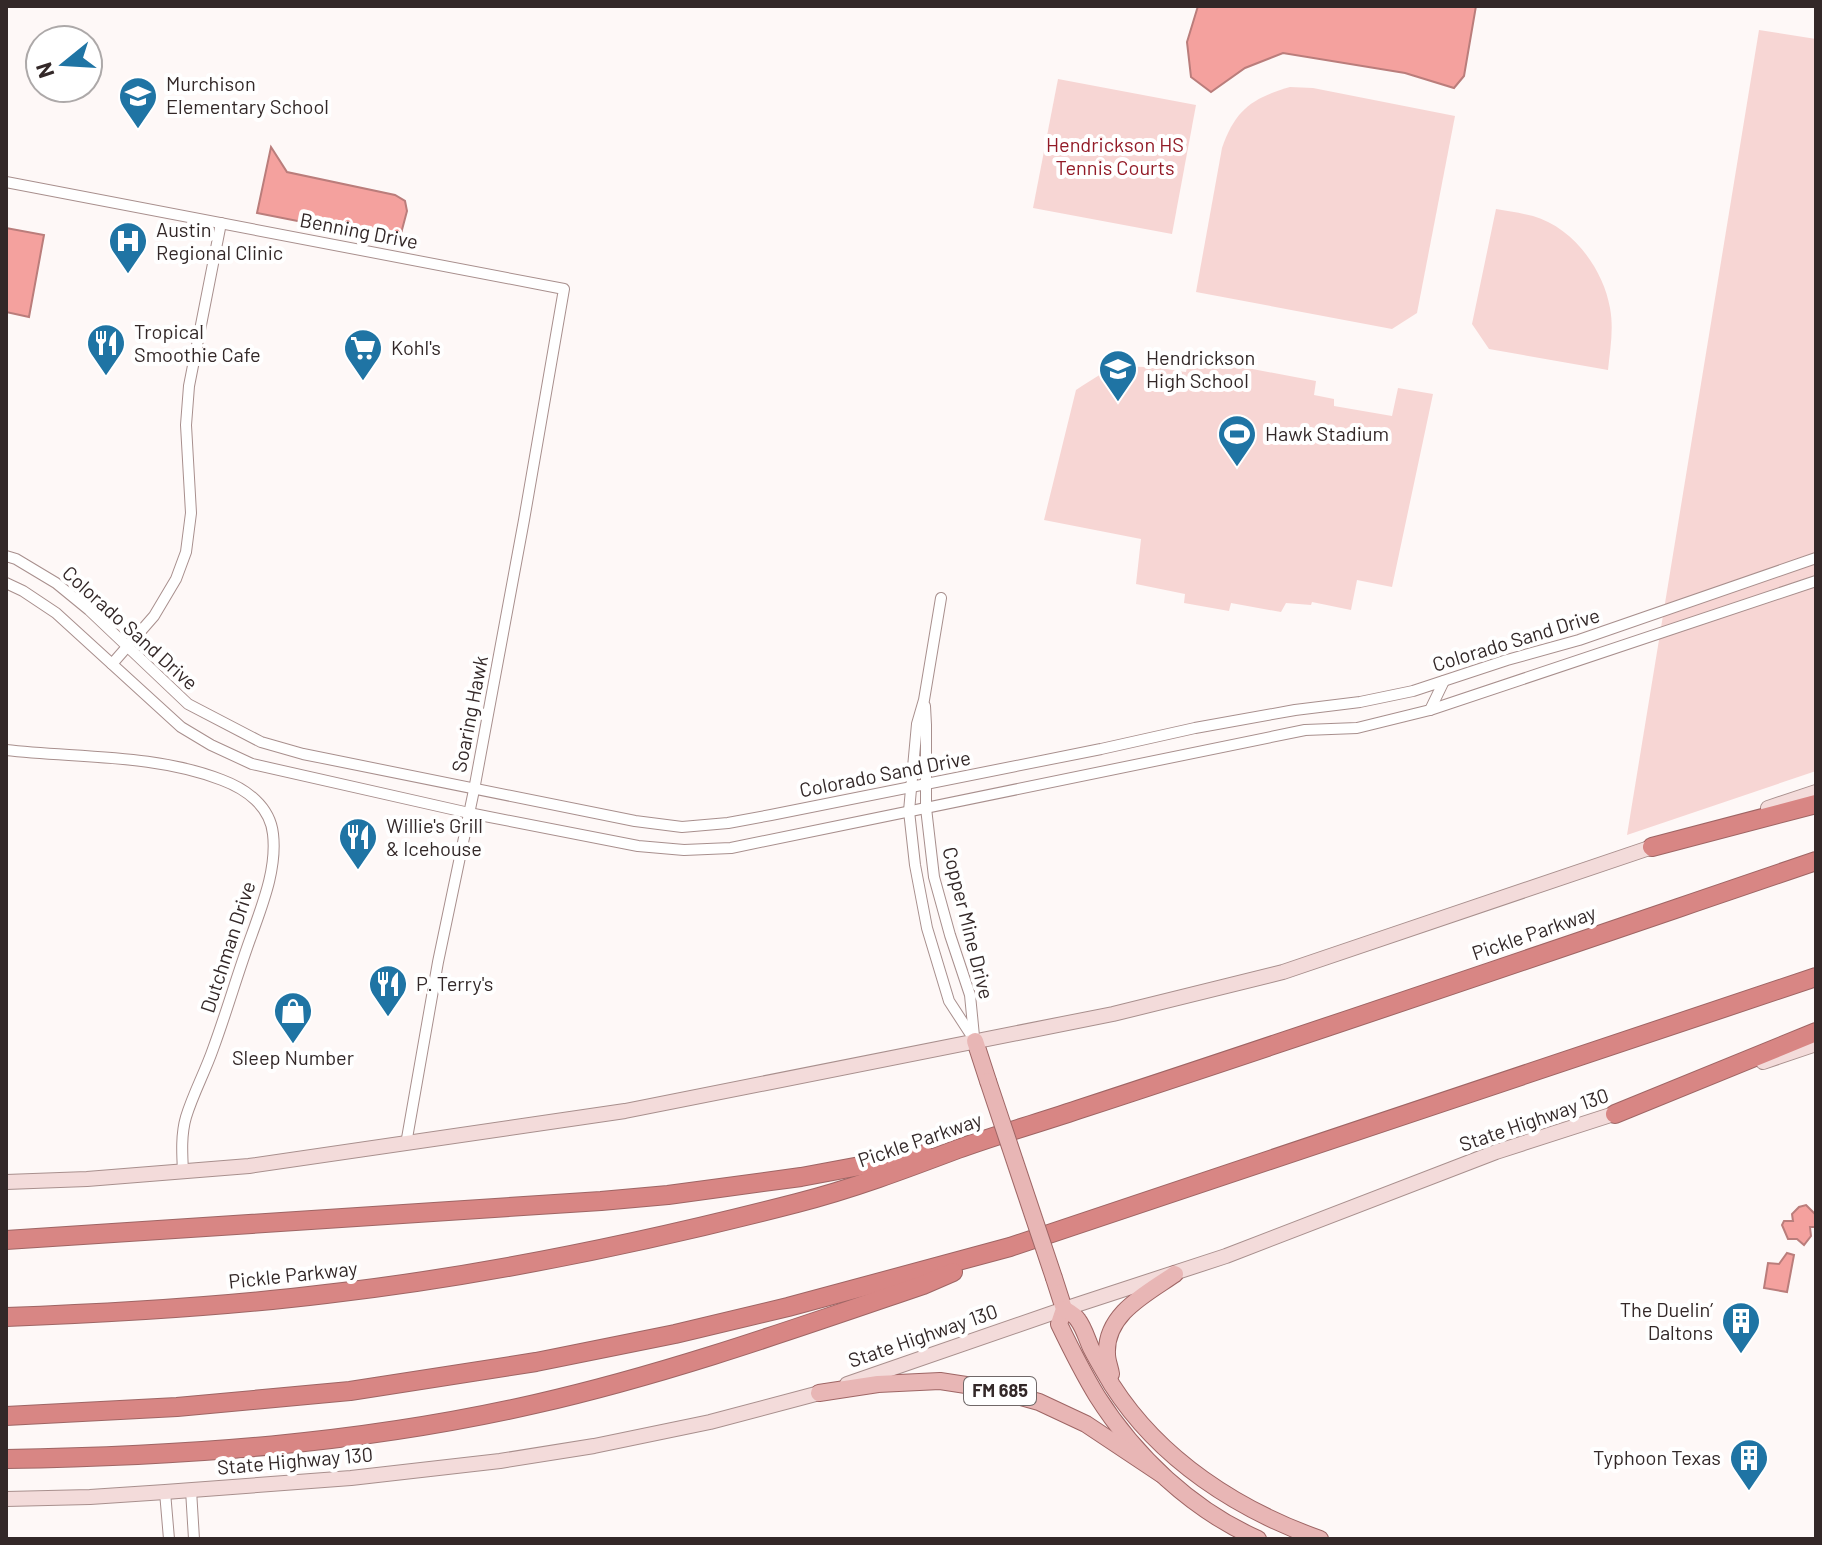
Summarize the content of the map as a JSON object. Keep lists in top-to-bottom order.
{
  "streets": {
    "highway": ["Pickle Parkway"],
    "main road": ["State Highway 130", "FM 685"],
    "street": [
      "Benning Drive",
      "Colorado Sand Drive",
      "Soaring Hawk",
      "Copper Mine Drive",
      "Dutchman Drive"
    ]
  },
  "crossings": [
    ["Benning Drive", "Soaring Hawk"],
    ["Colorado Sand Drive", "Soaring Hawk"],
    ["Colorado Sand Drive", "Copper Mine Drive"],
    ["State Highway 130", "FM 685"]
  ],
  "parks": ["Hendrickson HS Tennis Courts"],
  "places": {
    "school or university": ["Murchison Elementary School", "Hendrickson High School"],
    "hospital": ["Austin Regional Clinic"],
    "restaurant": ["Tropical Smoothie Cafe", "Willie's Grill & Icehouse", "P. Terry's"],
    "supermarket": ["Kohl's"],
    "sports": ["Hawk Stadium"],
    "shop": ["Sleep Number"],
    "building": ["The Duelin’ Daltons", "Typhoon Texas"]
  },
  "north": "left"
}
